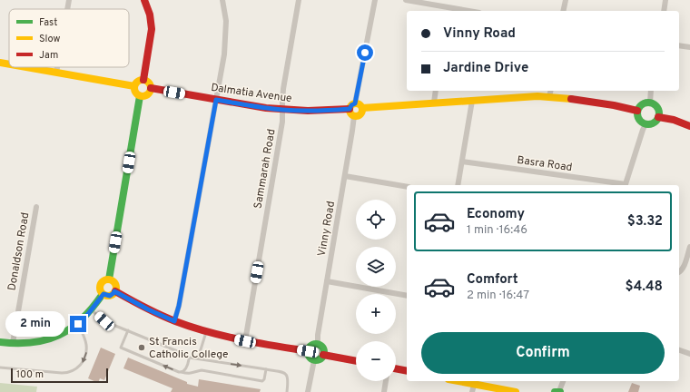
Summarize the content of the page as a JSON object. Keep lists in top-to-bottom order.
{
  "streets": {
    "street": [
      "Dalmatia Avenue",
      "Basra Road",
      "Sammarah Road",
      "Vinny Road",
      "Donaldson Road"
    ]
  },
  "crossings": [
    ["Dalmatia Avenue", "Sammarah Road"],
    ["Dalmatia Avenue", "Vinny Road"]
  ],
  "places": ["St Francis Catholic College"],
  "legend": ["Fast", "Slow", "Jam"],
  "scale_bar": "100 m",
  "page": {
    "banner": ["Vinny Road", "Jardine Drive"],
    "list": [
      {
        "name": "Economy",
        "note": "1 min · 16:46",
        "value": "$3.32"
      },
      {
        "name": "Comfort",
        "note": "2 min · 16:47",
        "value": "$4.48"
      }
    ],
    "map_buttons": ["+", "−"],
    "bubble": "2 min",
    "buttons": "Confirm",
    "scale": "100 m"
  }
}
